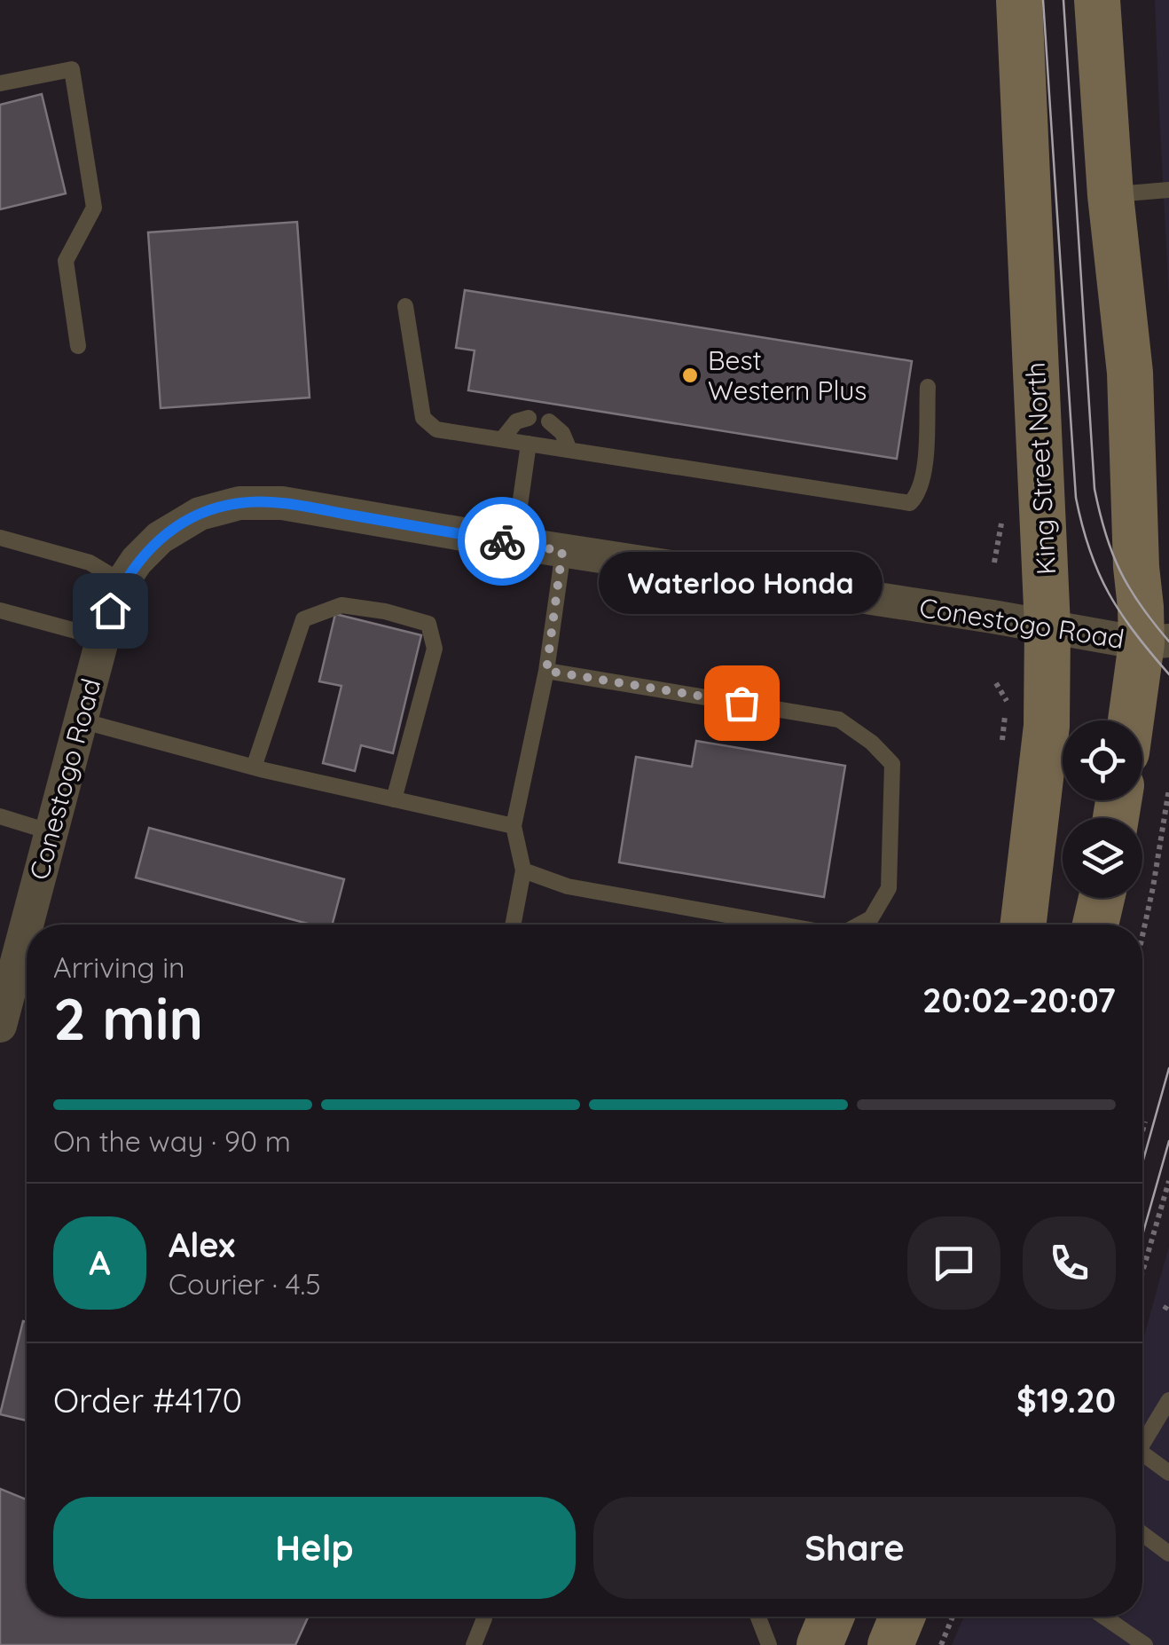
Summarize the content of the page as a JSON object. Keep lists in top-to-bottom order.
{
  "streets": {
    "main road": ["King Street North"],
    "street": ["Conestogo Road"]
  },
  "crossings": [
    ["King Street North", "Conestogo Road"]
  ],
  "places": ["Best Western Plus", "Waterloo Honda"],
  "page": {
    "bubble": "Waterloo Honda",
    "heading": ["2 min", "Arriving in", "20:02–20:07"],
    "panel": [
      "Alex",
      "Courier · 4.5",
      "Order #4170",
      "$19.20"
    ],
    "bar": "On the way · 90 m",
    "round": "A",
    "buttons": ["Help", "Share"]
  }
}
